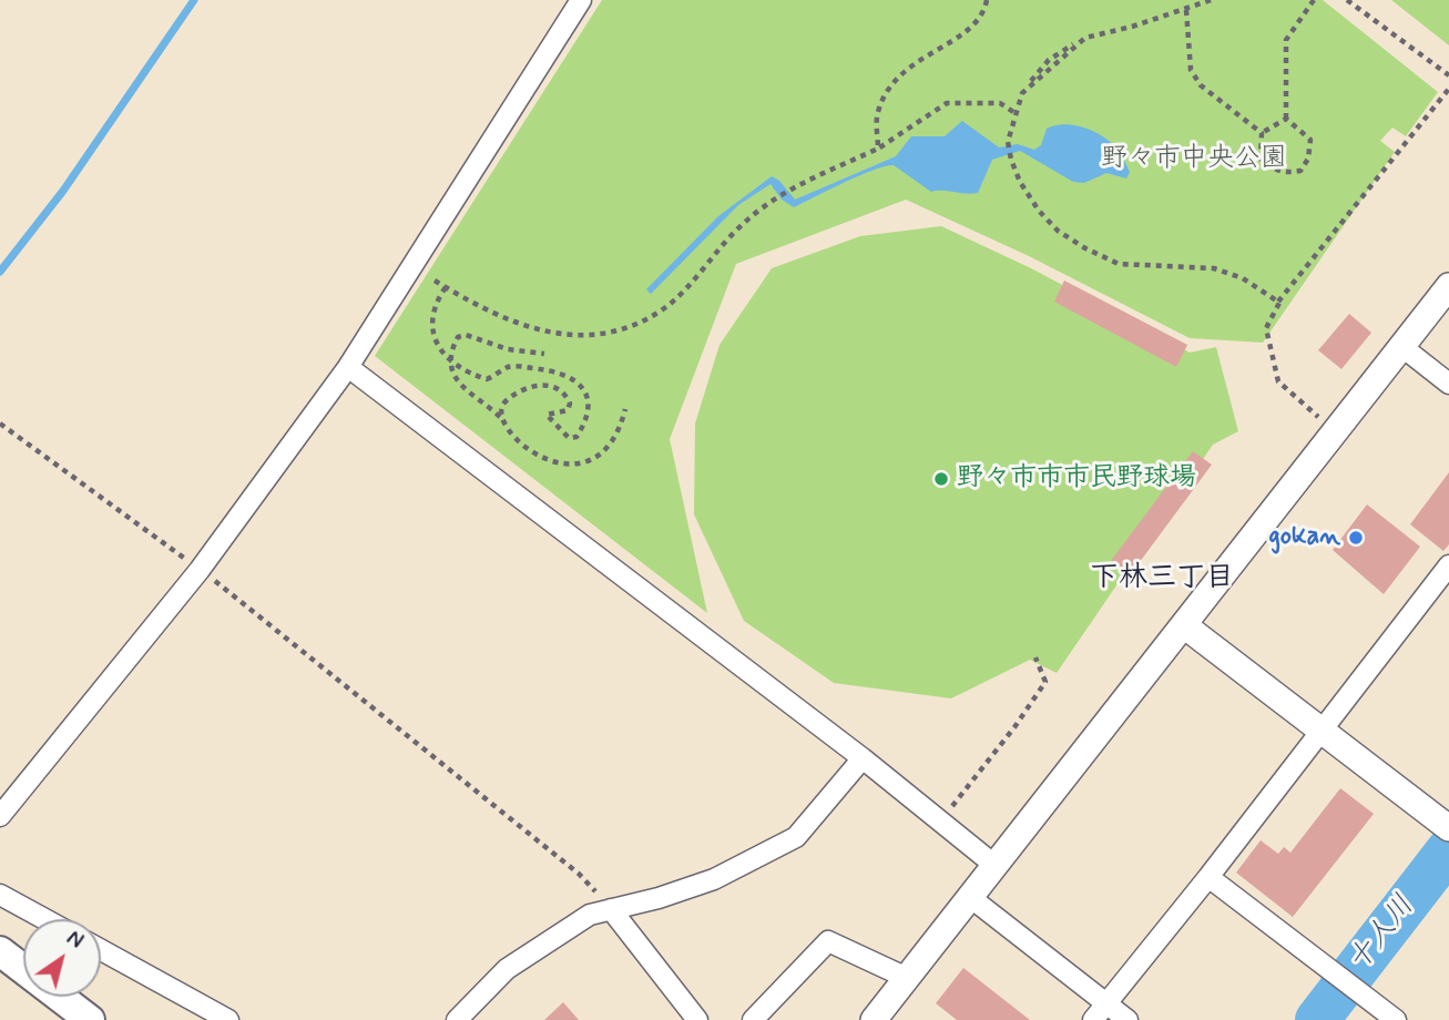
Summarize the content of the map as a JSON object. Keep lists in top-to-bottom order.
{
  "districts": ["下林三丁目"],
  "water": ["十人川"],
  "parks": ["野々市中央公園"],
  "places": ["野々市市市民野球場", "gokan"],
  "north": "top right"
}
